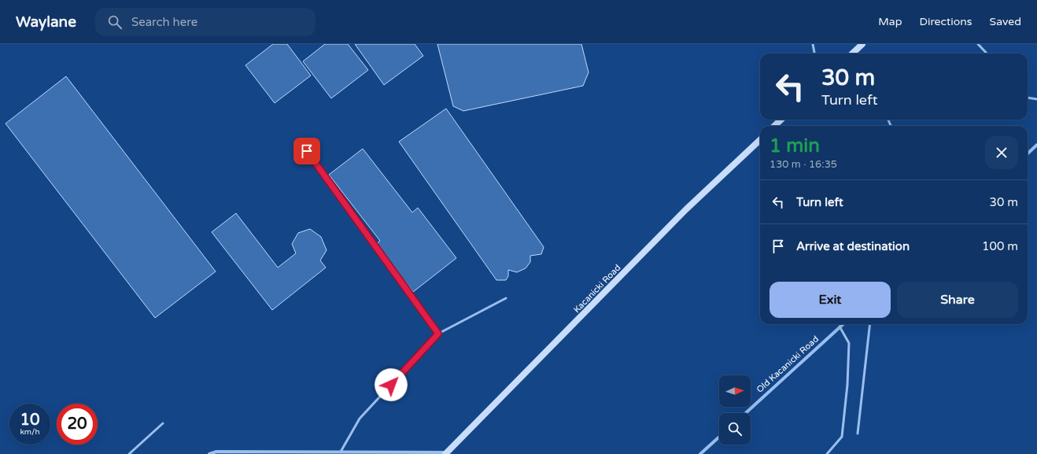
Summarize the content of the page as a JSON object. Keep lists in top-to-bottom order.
{
  "streets": {
    "street": ["Kacanicki Road", "Old Kacanicki Road"]
  },
  "north": "right",
  "page": {
    "header": "Waylane",
    "search": "Search here",
    "nav": ["Map", "Directions", "Saved"],
    "turn": ["30 m", "Turn left"],
    "heading": ["1 min", "130 m · 16:35"],
    "list": [
      {
        "name": "Turn left",
        "value": "30 m"
      },
      {
        "name": "Arrive at destination",
        "value": "100 m"
      }
    ],
    "buttons": ["Exit", "Share"],
    "speed": "10 km/h",
    "limit": "20"
  }
}
